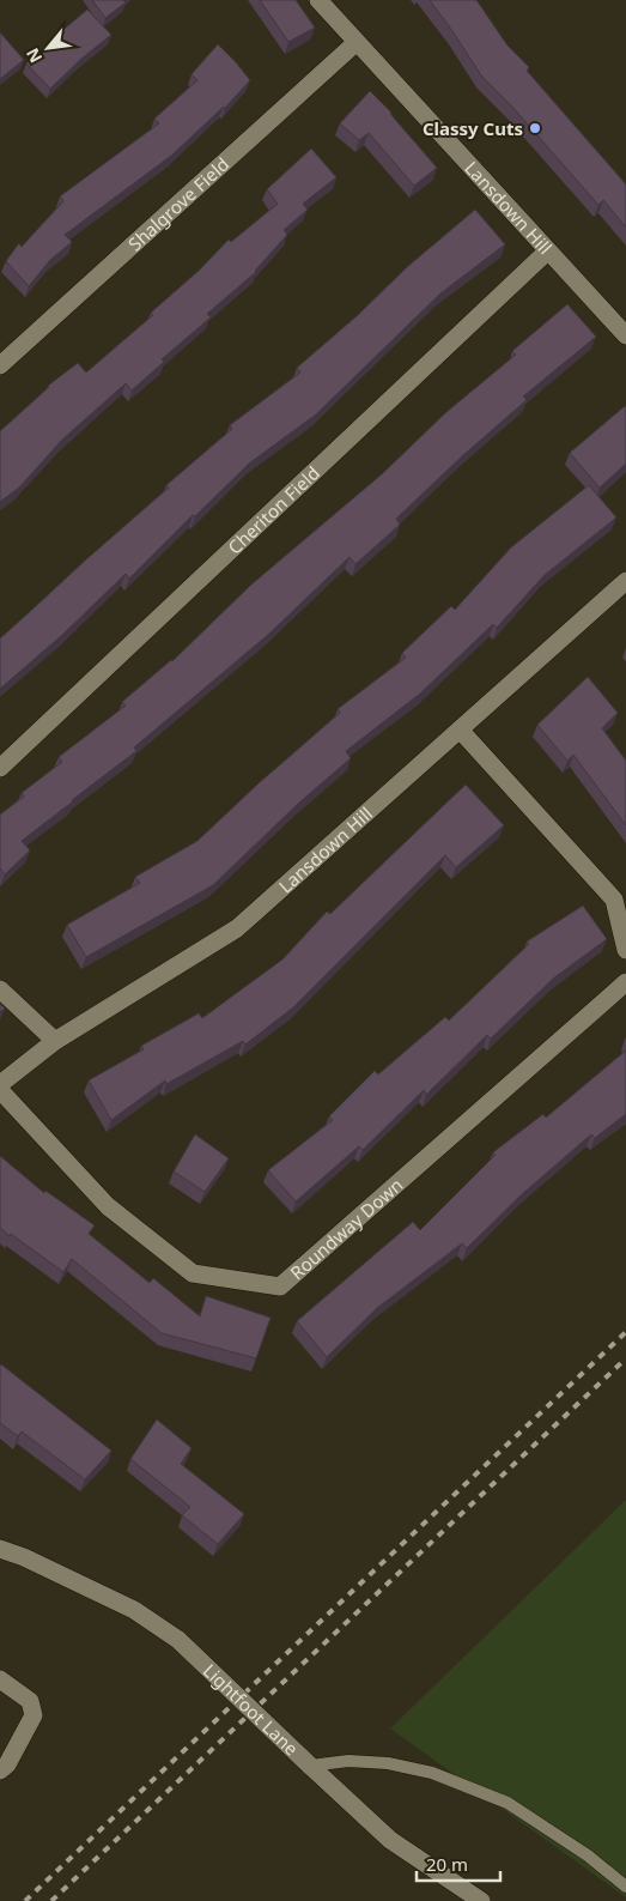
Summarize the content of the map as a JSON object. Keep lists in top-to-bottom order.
{
  "streets": {
    "street": [
      "Shalgrove Field",
      "Lansdown Hill",
      "Cheriton Field",
      "Roundway Down",
      "Lightfoot Lane"
    ]
  },
  "crossings": [
    ["Shalgrove Field", "Lansdown Hill"],
    ["Lansdown Hill", "Cheriton Field"]
  ],
  "places": ["Classy Cuts"],
  "scale_bar": "20 m",
  "north": "bottom left"
}
